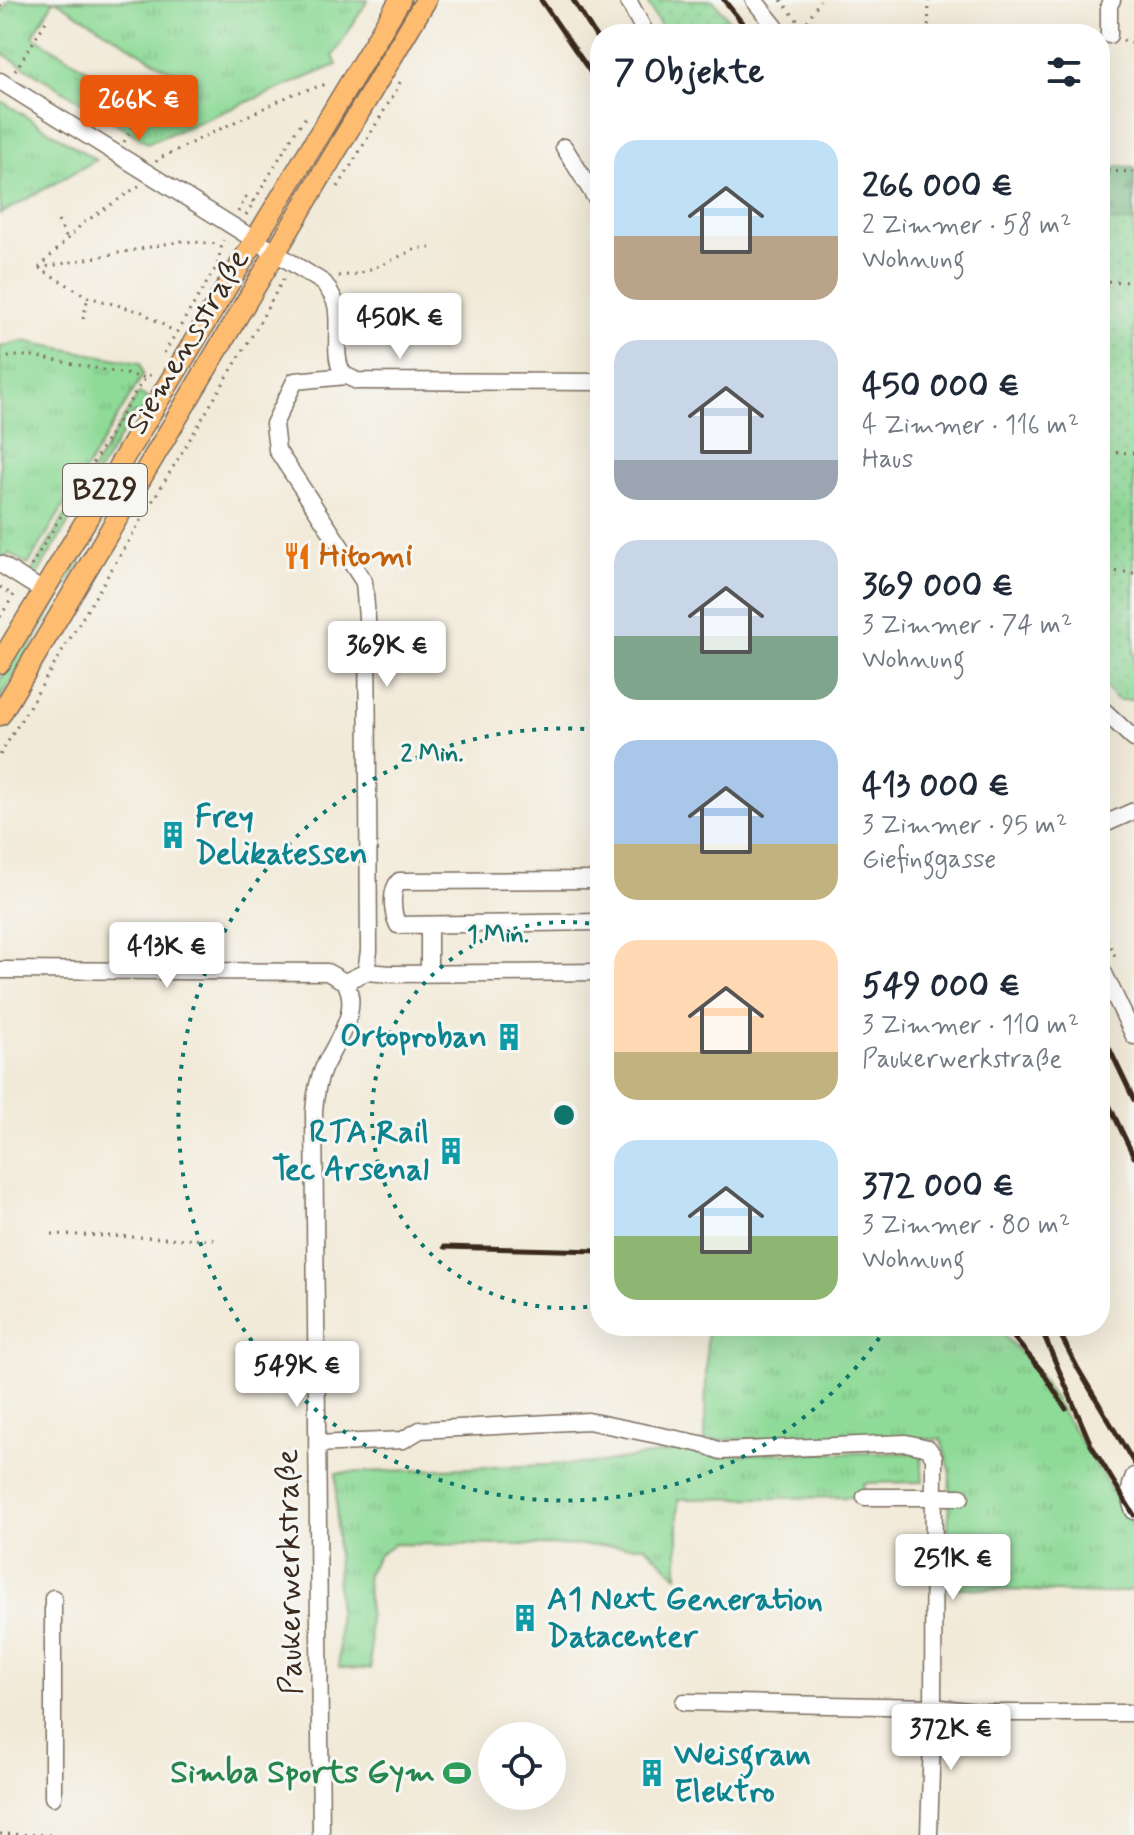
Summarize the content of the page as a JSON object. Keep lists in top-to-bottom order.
{
  "streets": {
    "main road": ["Siemensstraße", "B229"],
    "street": ["Paukerwerkstraße"]
  },
  "places": {
    "restaurant": ["Hitomi"],
    "building": [
      "Frey Delikatessen",
      "Ortoproban",
      "RTA Rail Tec Arsenal",
      "A1 Next Generation Datacenter",
      "Weisgram Elektro"
    ],
    "sports": ["Simba Sports Gym"]
  },
  "page": {
    "heading": "7 Objekte",
    "price": [
      "266K €",
      "450K €",
      "369K €",
      "413K €",
      "549K €",
      "251K €",
      "372K €"
    ],
    "list": [
      {
        "name": "266 000 €",
        "note": "2 Zimmer · 58 m² · Wohnung"
      },
      {
        "name": "450 000 €",
        "note": "4 Zimmer · 116 m² · Haus"
      },
      {
        "name": "369 000 €",
        "note": "3 Zimmer · 74 m² · Wohnung"
      },
      {
        "name": "413 000 €",
        "note": "3 Zimmer · 95 m² · Giefinggasse"
      },
      {
        "name": "549 000 €",
        "note": "3 Zimmer · 110 m² · Paukerwerkstraße"
      },
      {
        "name": "372 000 €",
        "note": "3 Zimmer · 80 m² · Wohnung"
      }
    ]
  },
  "rings": ["2 Min.", "1 Min."]
}
